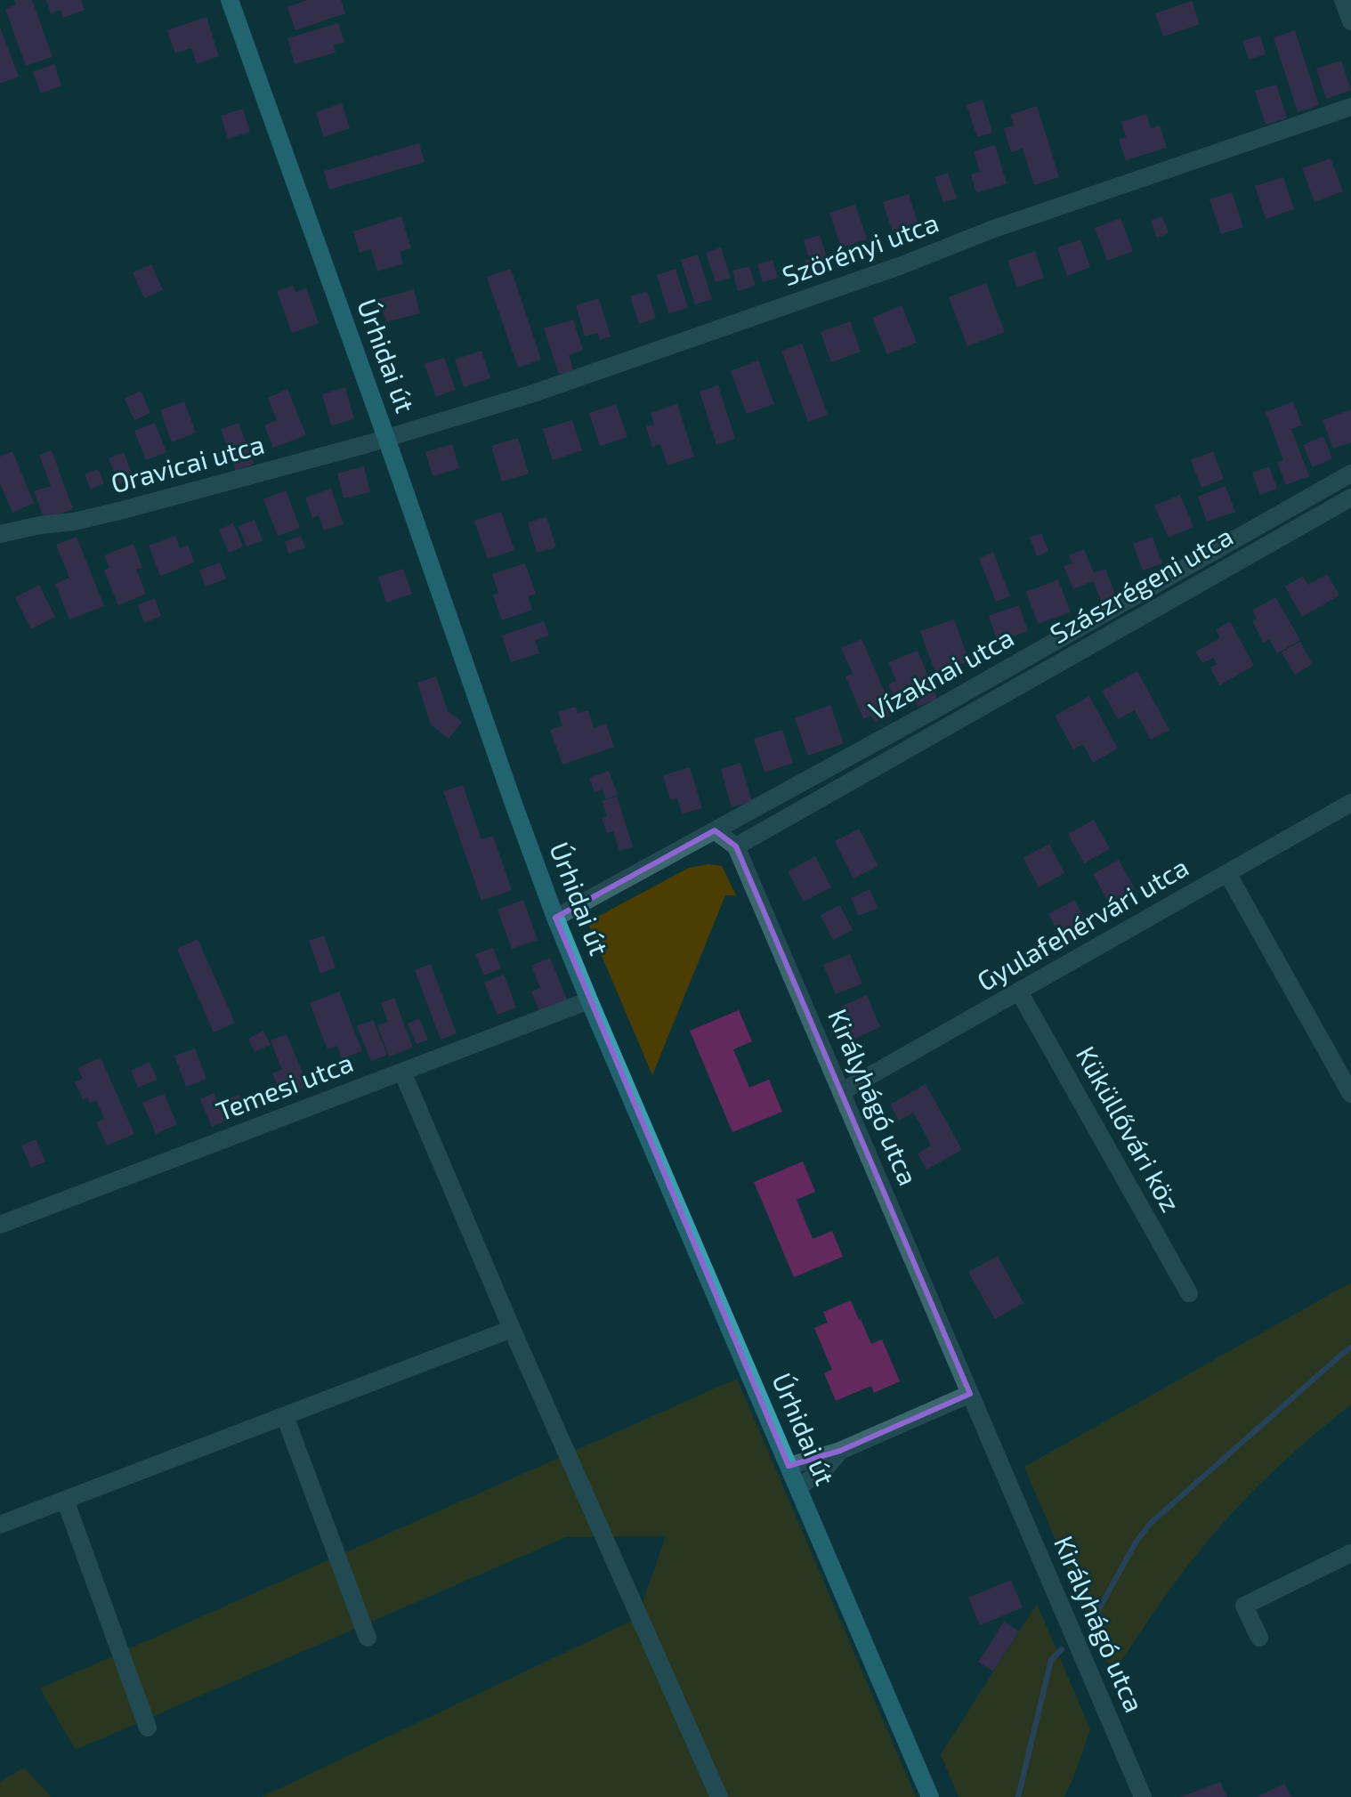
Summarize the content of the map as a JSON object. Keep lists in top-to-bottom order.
{
  "streets": {
    "main road": ["Úrhidai út"],
    "street": [
      "Szörényi utca",
      "Oravicai utca",
      "Szászrégeni utca",
      "Vízaknai utca",
      "Gyulafehérvári utca",
      "Temesi utca",
      "Királyhágó utca",
      "Küküllővári köz"
    ]
  },
  "crossings": [
    ["Szörényi utca", "Úrhidai út"],
    ["Szörényi utca", "Oravicai utca"],
    ["Úrhidai út", "Oravicai utca"],
    ["Úrhidai út", "Vízaknai utca"],
    ["Úrhidai út", "Temesi utca"],
    ["Szászrégeni utca", "Királyhágó utca"],
    ["Vízaknai utca", "Királyhágó utca"],
    ["Gyulafehérvári utca", "Királyhágó utca"],
    ["Gyulafehérvári utca", "Küküllővári köz"]
  ]
}
